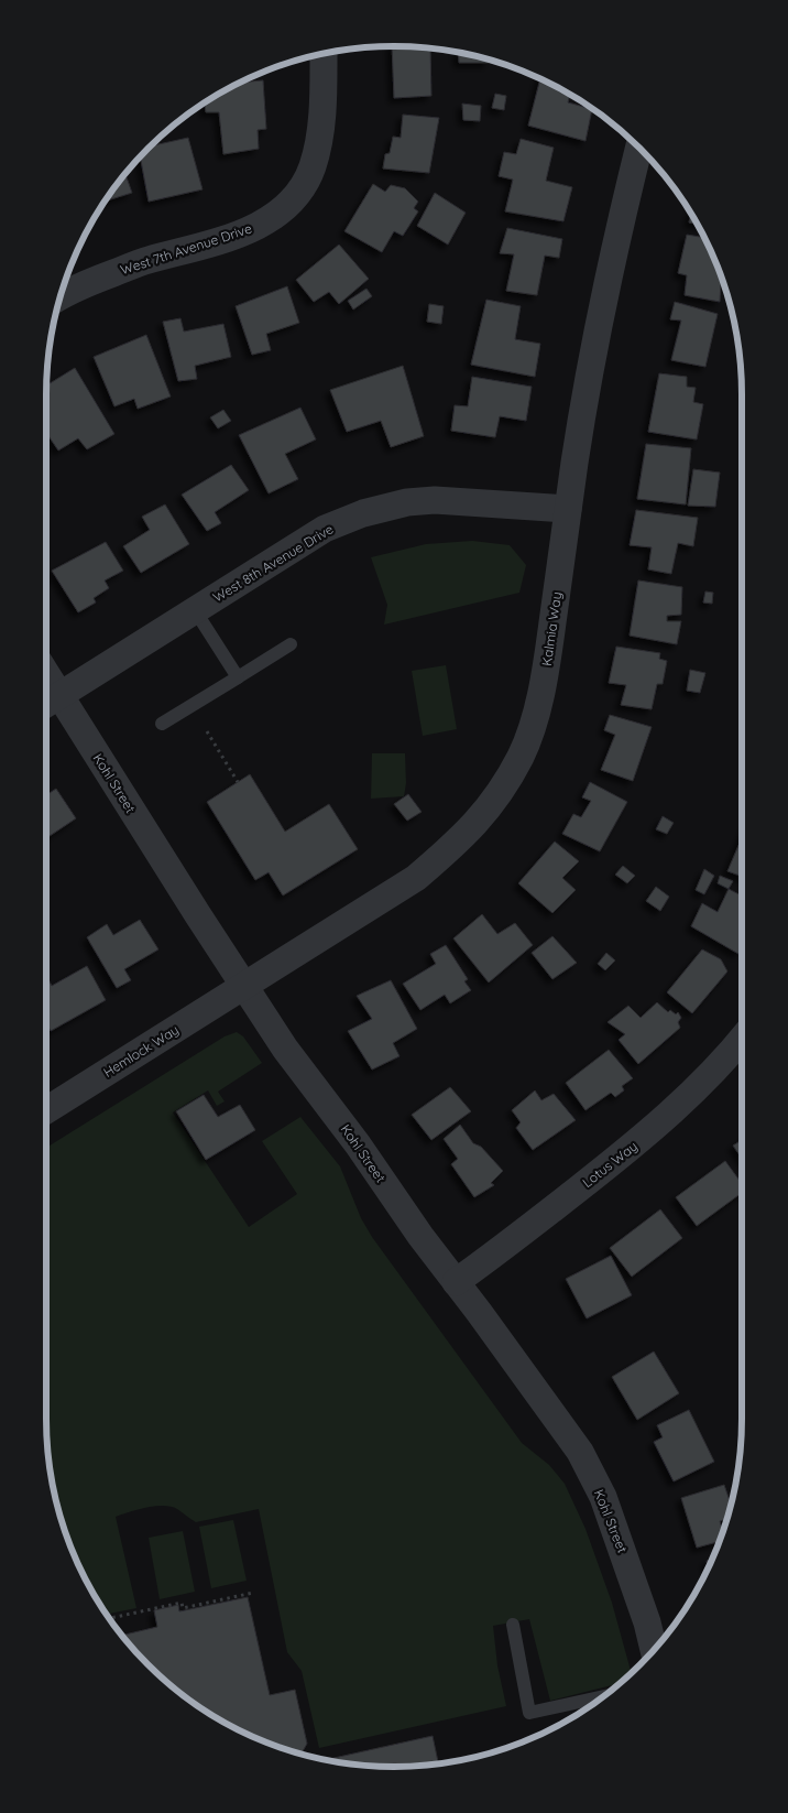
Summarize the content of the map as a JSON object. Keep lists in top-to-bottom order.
{
  "streets": {
    "street": [
      "West 7th Avenue Drive",
      "West 8th Avenue Drive",
      "Kalmia Way",
      "Kohl Street",
      "Hemlock Way",
      "Lotus Way"
    ]
  },
  "crossings": [
    ["West 8th Avenue Drive", "Kalmia Way"],
    ["West 8th Avenue Drive", "Kohl Street"],
    ["Kalmia Way", "Kohl Street"],
    ["Kalmia Way", "Hemlock Way"],
    ["Kohl Street", "Hemlock Way"],
    ["Kohl Street", "Lotus Way"]
  ]
}
